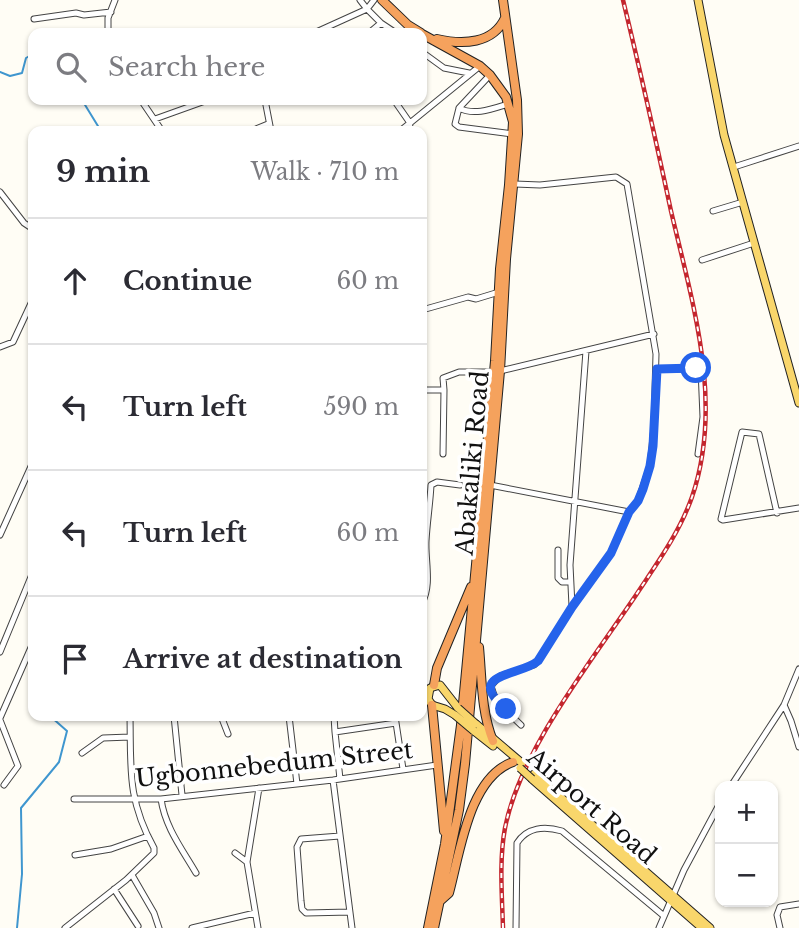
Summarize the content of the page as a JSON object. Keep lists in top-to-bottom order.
{
  "streets": {
    "highway": ["Abakaliki Road"],
    "main road": ["Airport Road"],
    "street": ["Ugbonnebedum Street"]
  },
  "page": {
    "search": "Search here",
    "heading": ["9 min", "Walk · 710 m"],
    "list": [
      ["Continue", "60 m"],
      ["Turn left", "590 m"],
      ["Turn left", "60 m"],
      "Arrive at destination"
    ],
    "map_buttons": ["+", "−"]
  }
}
